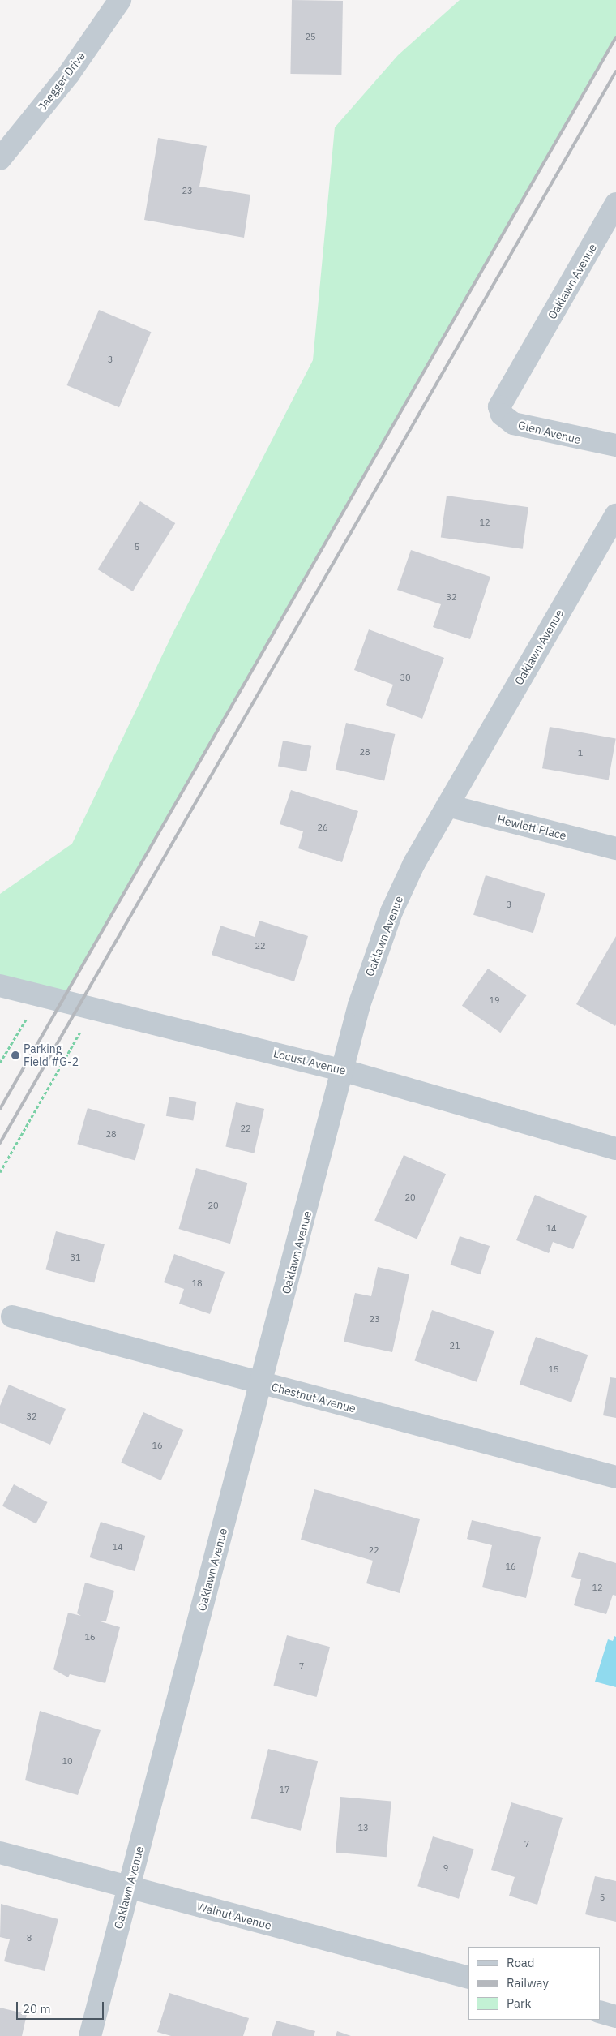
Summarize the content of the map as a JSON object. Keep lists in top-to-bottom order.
{
  "streets": {
    "street": [
      "Jaegger Drive",
      "Oaklawn Avenue",
      "Glen Avenue",
      "Hewlett Place",
      "Locust Avenue",
      "Chestnut Avenue",
      "Walnut Avenue"
    ]
  },
  "crossings": [
    ["Oaklawn Avenue", "Glen Avenue"],
    ["Oaklawn Avenue", "Hewlett Place"],
    ["Oaklawn Avenue", "Locust Avenue"],
    ["Oaklawn Avenue", "Chestnut Avenue"],
    ["Oaklawn Avenue", "Walnut Avenue"]
  ],
  "places": ["Parking Field #G-2"],
  "house_numbers": [
    "25",
    "23",
    "3",
    "12",
    "5",
    "32",
    "30",
    "28",
    "1",
    "26",
    "3",
    "22",
    "19",
    "22",
    "28",
    "20",
    "20",
    "14",
    "31",
    "18",
    "23",
    "21",
    "15",
    "32",
    "16",
    "14",
    "22",
    "16",
    "12",
    "16",
    "7",
    "10",
    "17",
    "13",
    "7",
    "9",
    "5",
    "8"
  ],
  "legend": ["Road", "Railway", "Park"],
  "scale_bar": "20 m"
}
